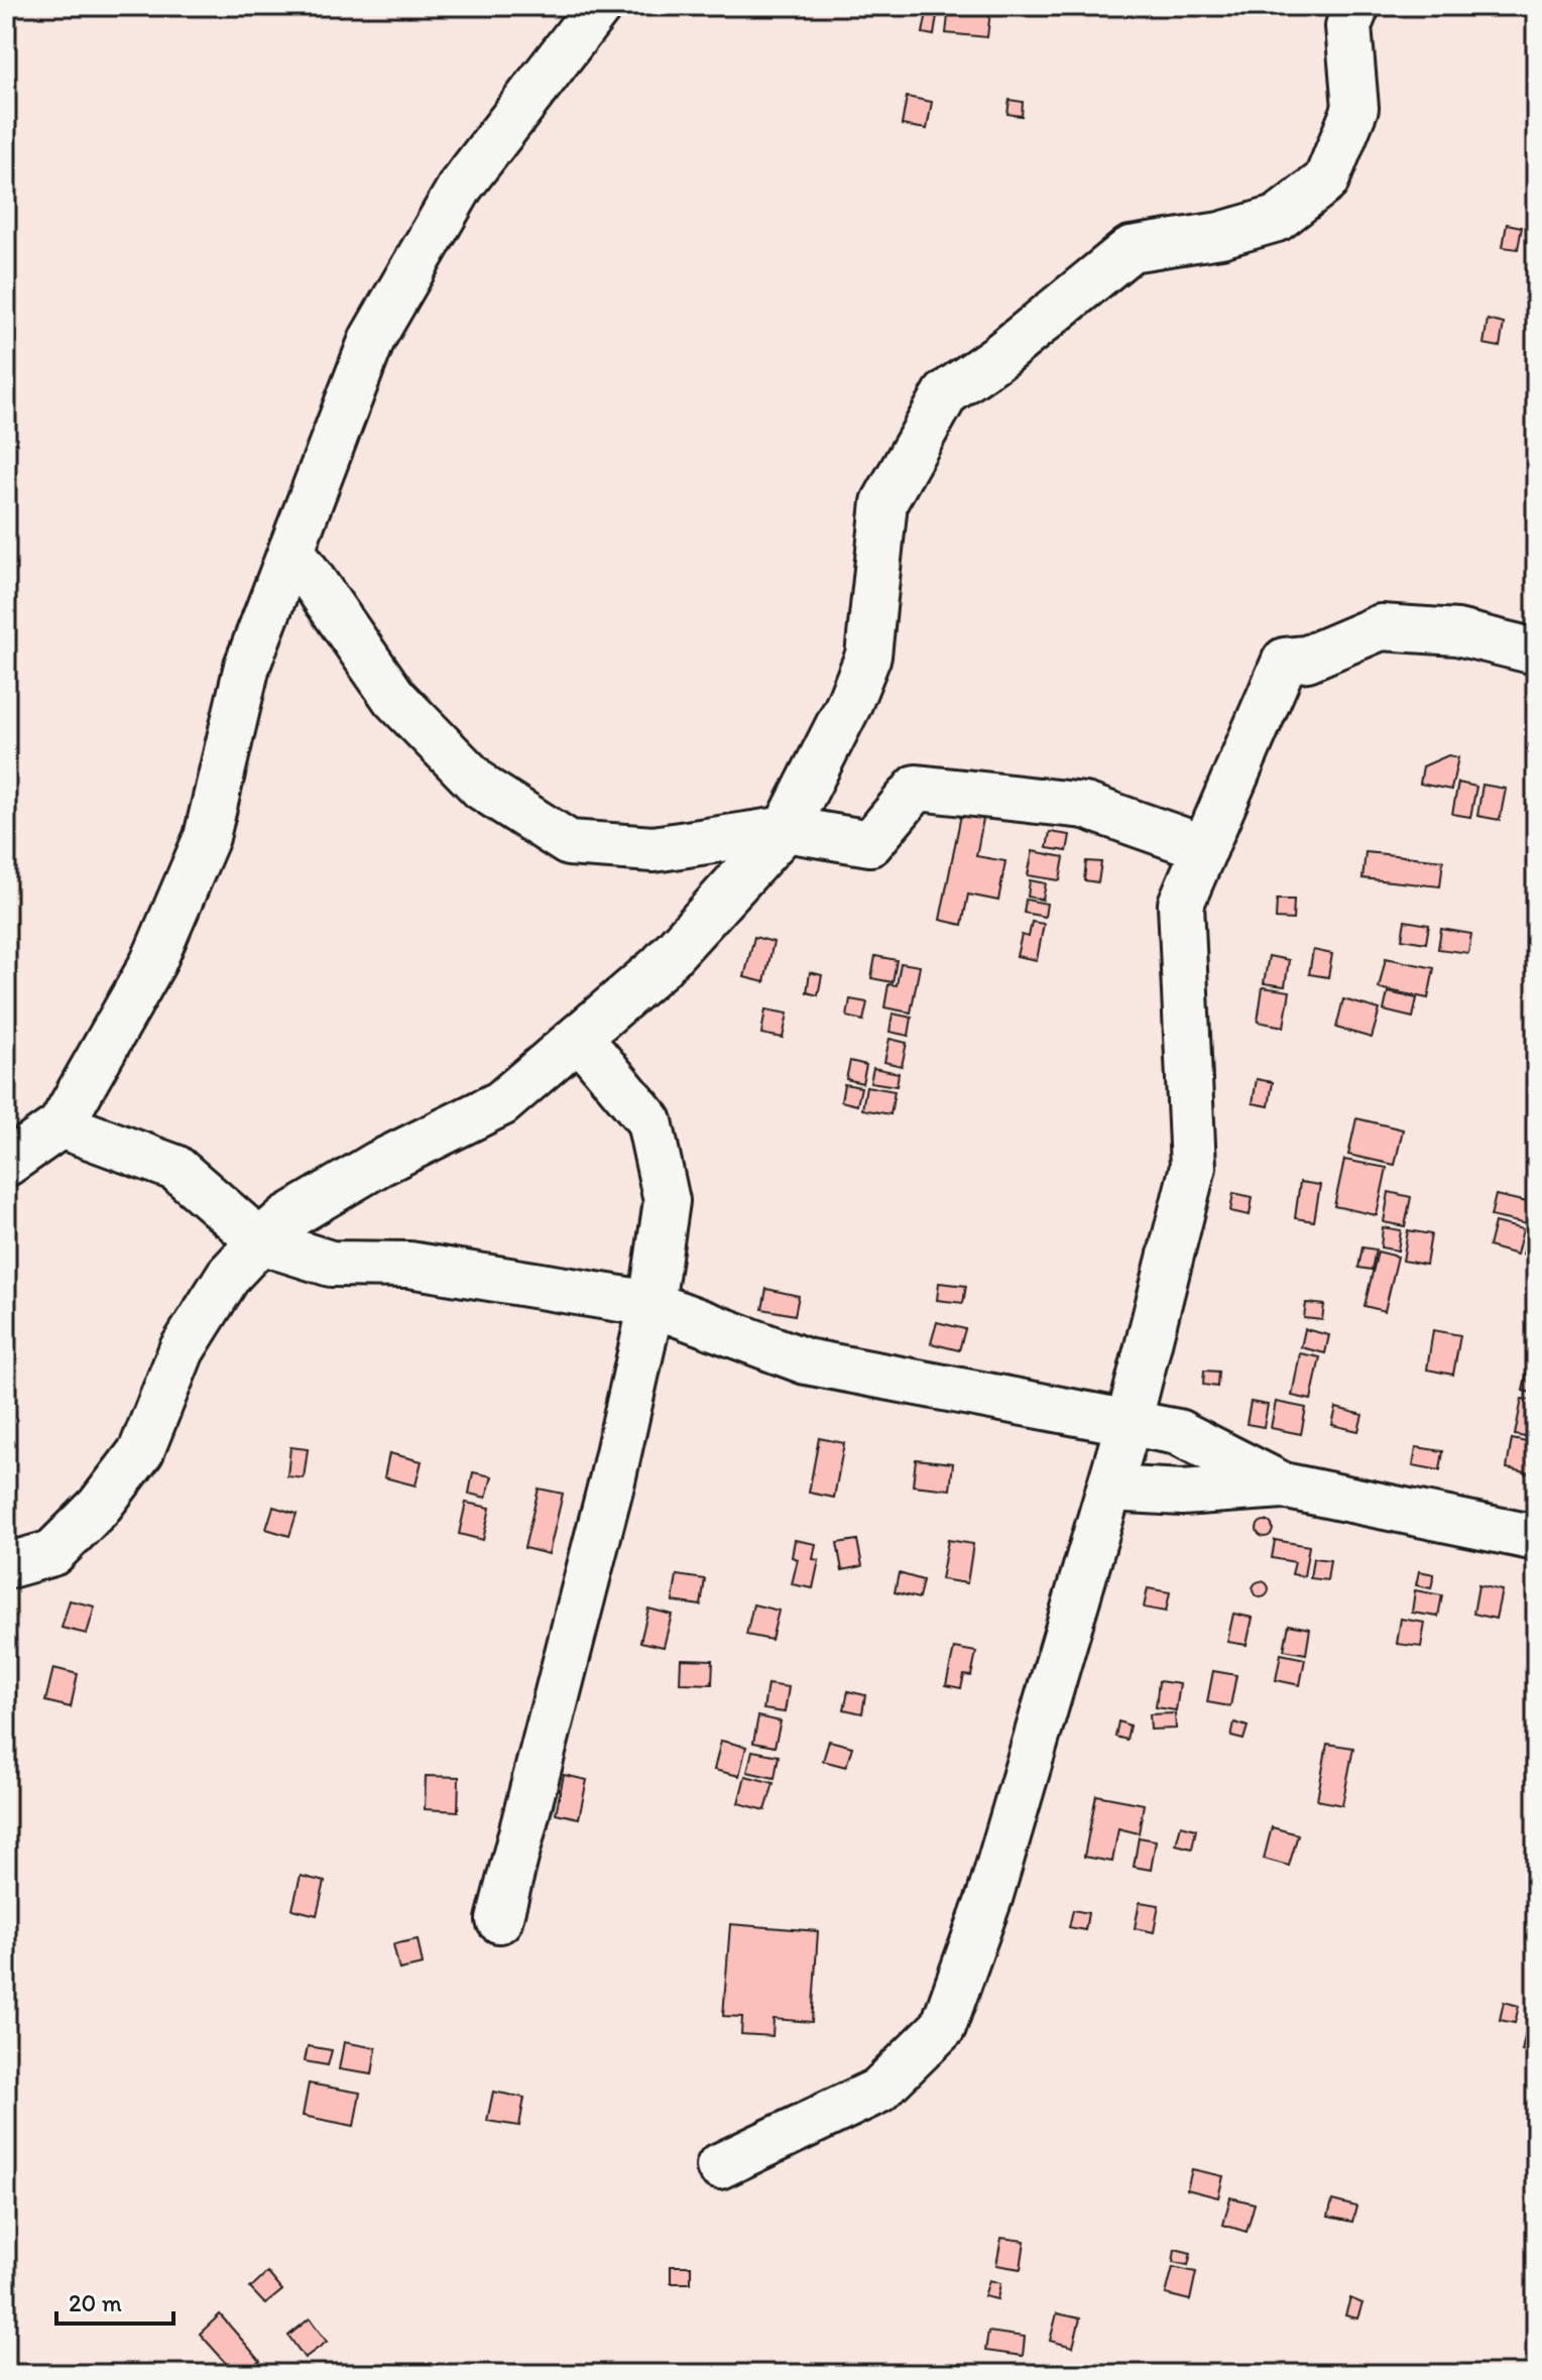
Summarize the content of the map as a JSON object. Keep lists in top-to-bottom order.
{
  "scale_bar": "20 m"
}
